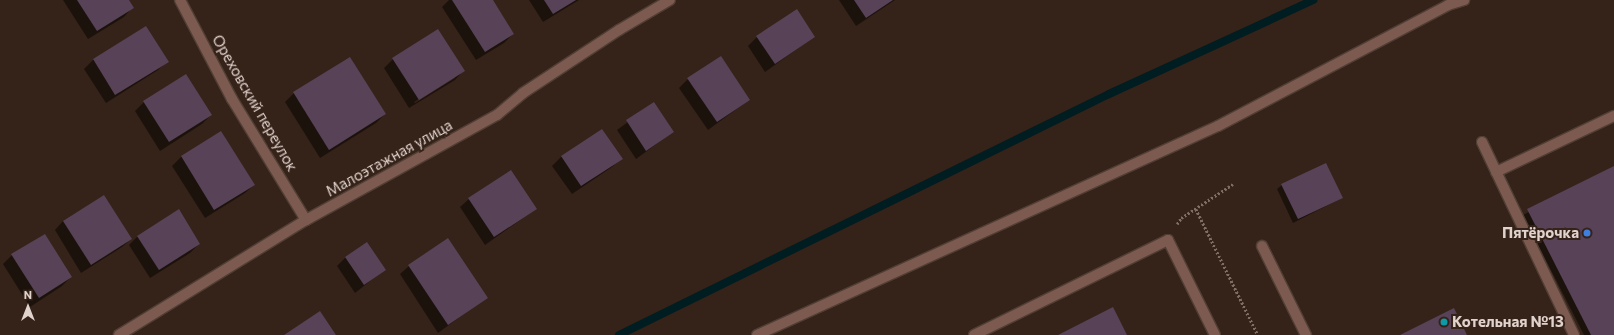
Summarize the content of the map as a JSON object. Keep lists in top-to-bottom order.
{
  "streets": {
    "street": ["Ореховский переулок", "Малоэтажная улица"]
  },
  "crossings": [
    ["Ореховский переулок", "Малоэтажная улица"]
  ],
  "places": ["Пятёрочка", "Котельная №13"],
  "north": "top"
}
